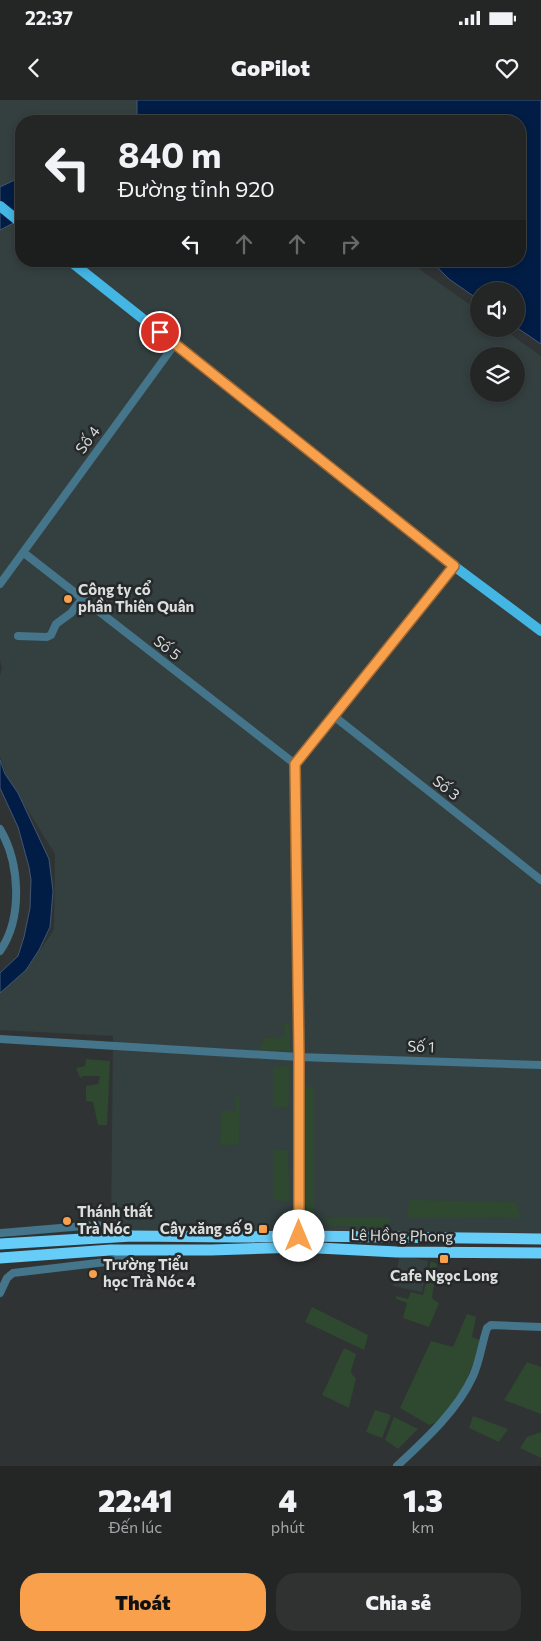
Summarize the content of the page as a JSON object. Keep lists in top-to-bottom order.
{
  "streets": {
    "highway": ["Lê Hồng Phong"],
    "street": [
      "Số 4",
      "Số 5",
      "Số 3",
      "Số 1"
    ]
  },
  "crossings": [
    ["Số 4", "Số 5"]
  ],
  "places": {
    "other": ["Công ty cổ phần Thiên Quân", "Thánh thất Trà Nóc", "Trường Tiểu học Trà Nóc 4"],
    "transit": ["Cây xăng số 9", "Cafe Ngọc Long"]
  },
  "page": {
    "status": "22:37",
    "header": "GoPilot",
    "turn": ["840 m", "Đường tỉnh 920"],
    "eta": [
      "22:41",
      "Đến lúc",
      "4",
      "phút",
      "1.3",
      "km"
    ],
    "buttons": ["Thoát", "Chia sẻ"]
  }
}
